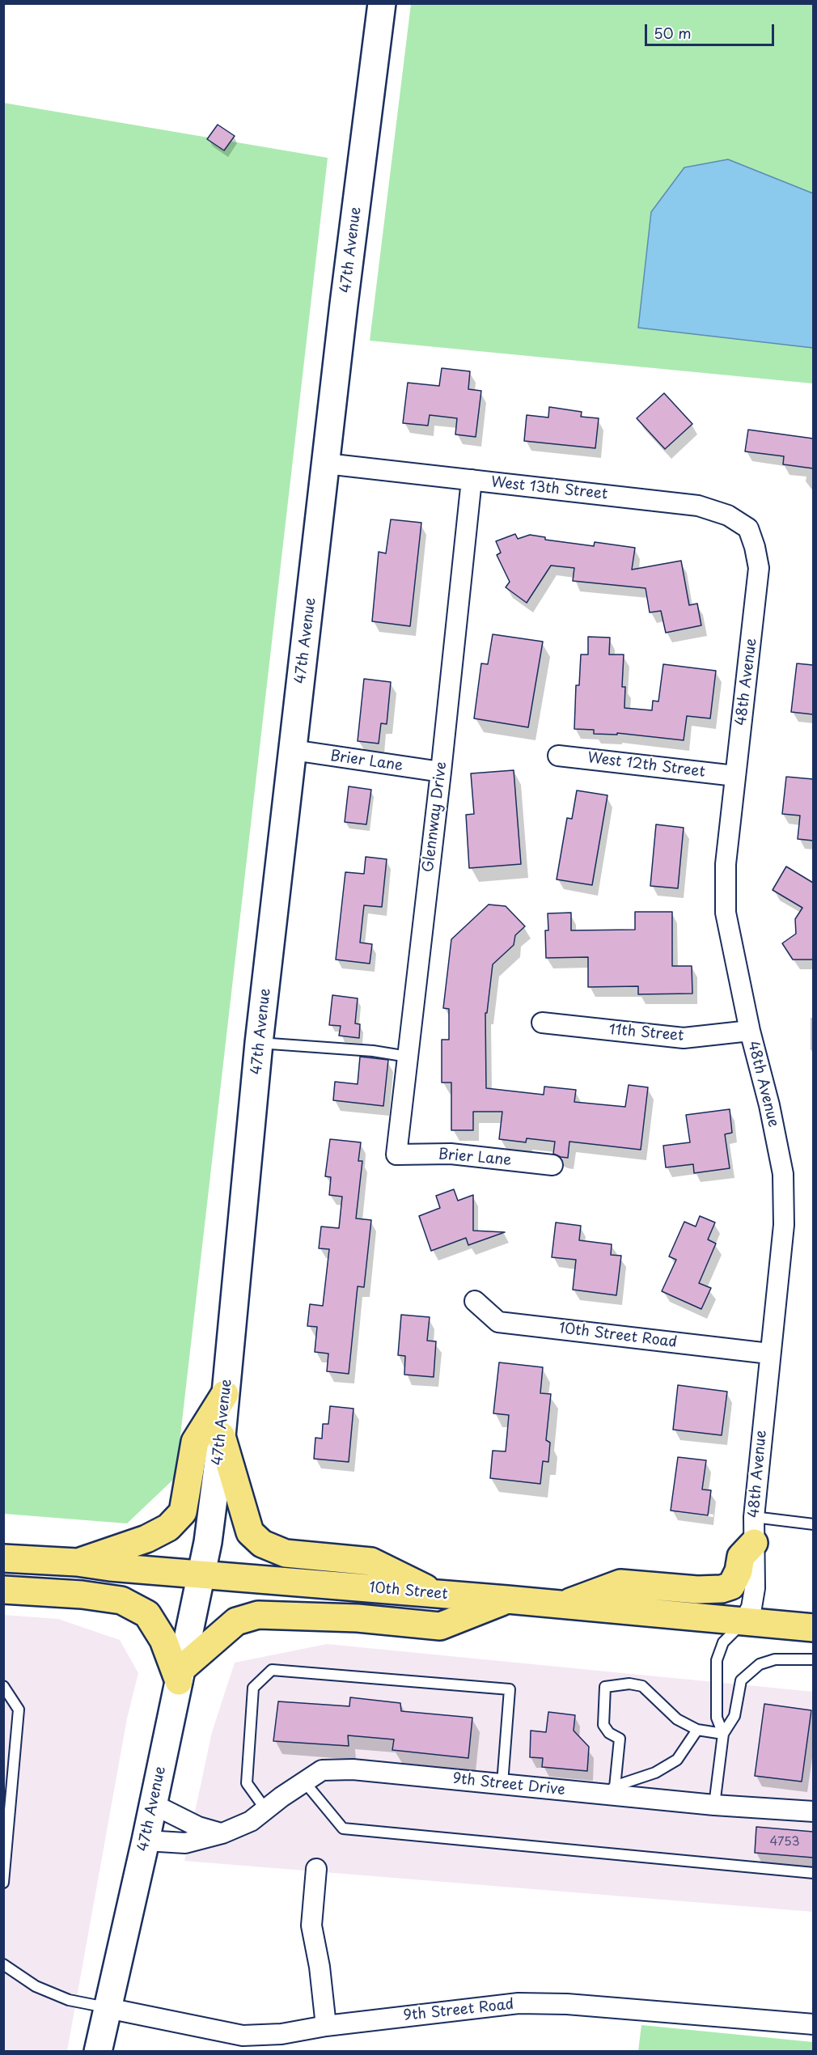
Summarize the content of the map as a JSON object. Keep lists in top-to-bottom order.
{
  "streets": {
    "main road": ["47th Avenue", "10th Street"],
    "street": [
      "West 13th Street",
      "48th Avenue",
      "Brier Lane",
      "West 12th Street",
      "Glennway Drive",
      "11th Street",
      "10th Street Road",
      "9th Street Drive",
      "9th Street Road"
    ]
  },
  "crossings": [
    ["47th Avenue", "West 13th Street"],
    ["47th Avenue", "Brier Lane"],
    ["47th Avenue", "10th Street"],
    ["47th Avenue", "9th Street Drive"],
    ["47th Avenue", "9th Street Road"],
    ["West 13th Street", "48th Avenue"],
    ["West 13th Street", "Glennway Drive"],
    ["48th Avenue", "West 12th Street"],
    ["48th Avenue", "11th Street"],
    ["48th Avenue", "10th Street Road"],
    ["48th Avenue", "10th Street"],
    ["Brier Lane", "Glennway Drive"]
  ],
  "house_numbers": ["4753"],
  "scale_bar": "50 m"
}
